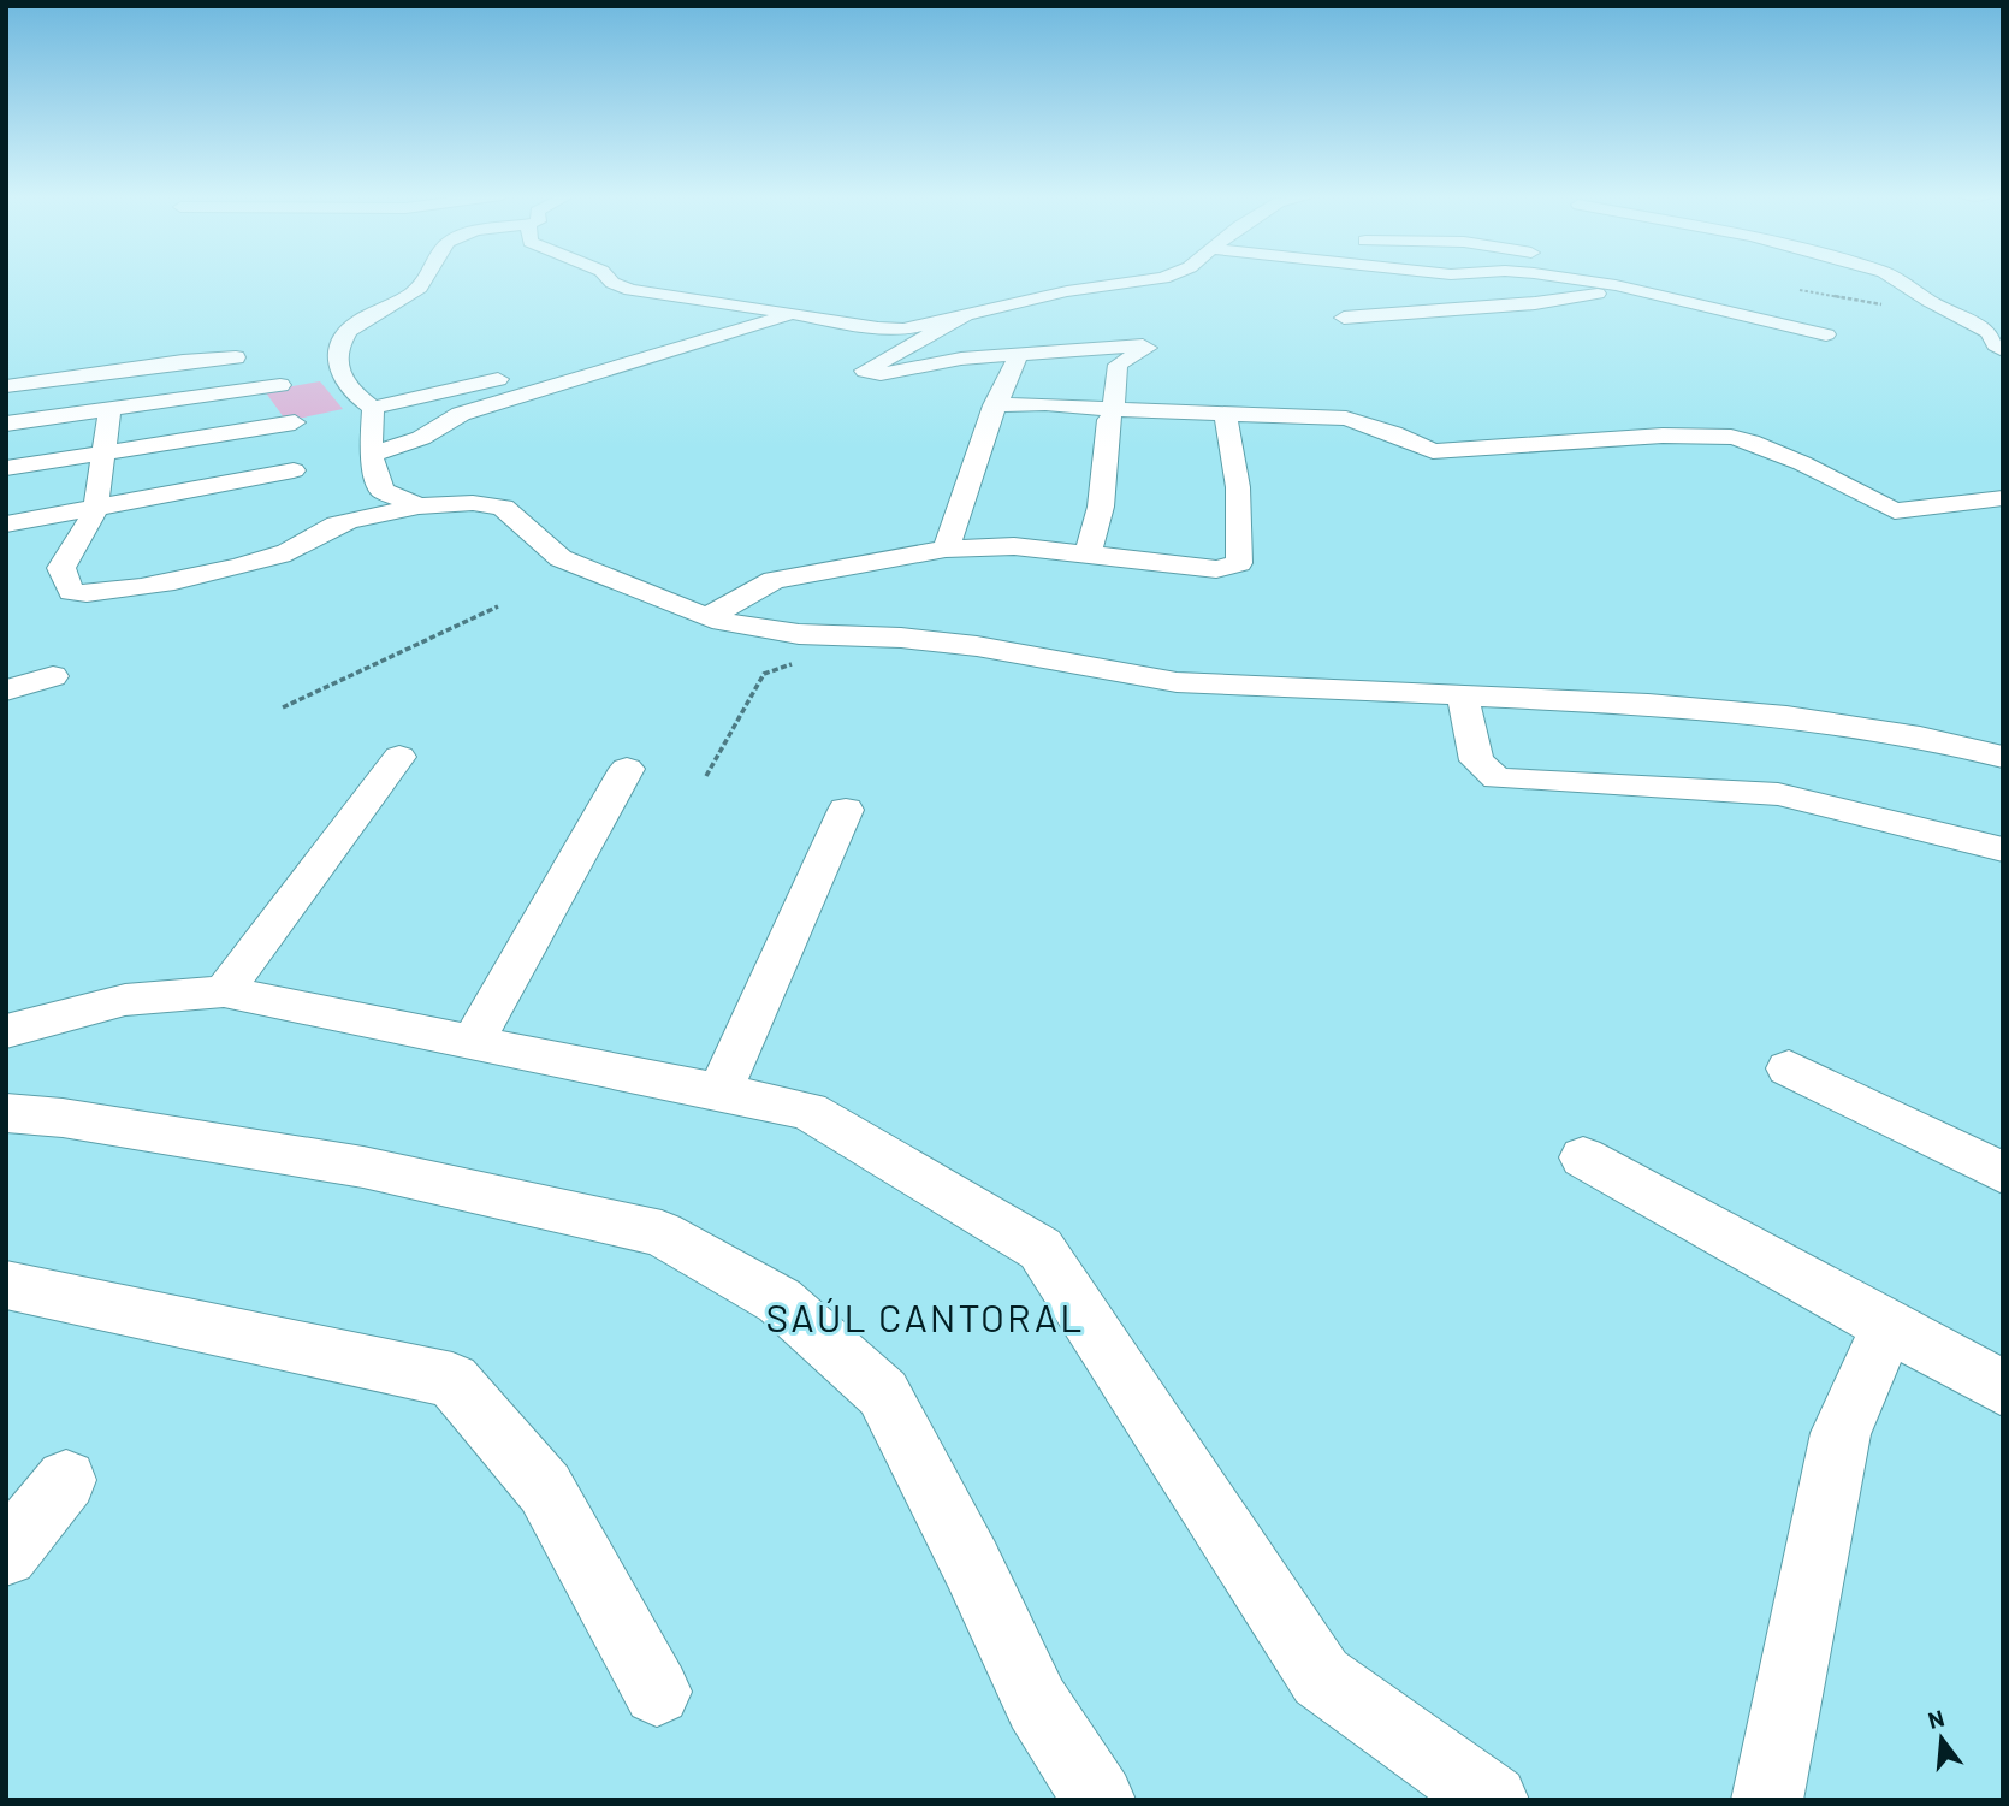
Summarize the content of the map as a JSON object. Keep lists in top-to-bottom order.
{
  "districts": ["SAÚL CANTORAL"],
  "north": "top"
}
